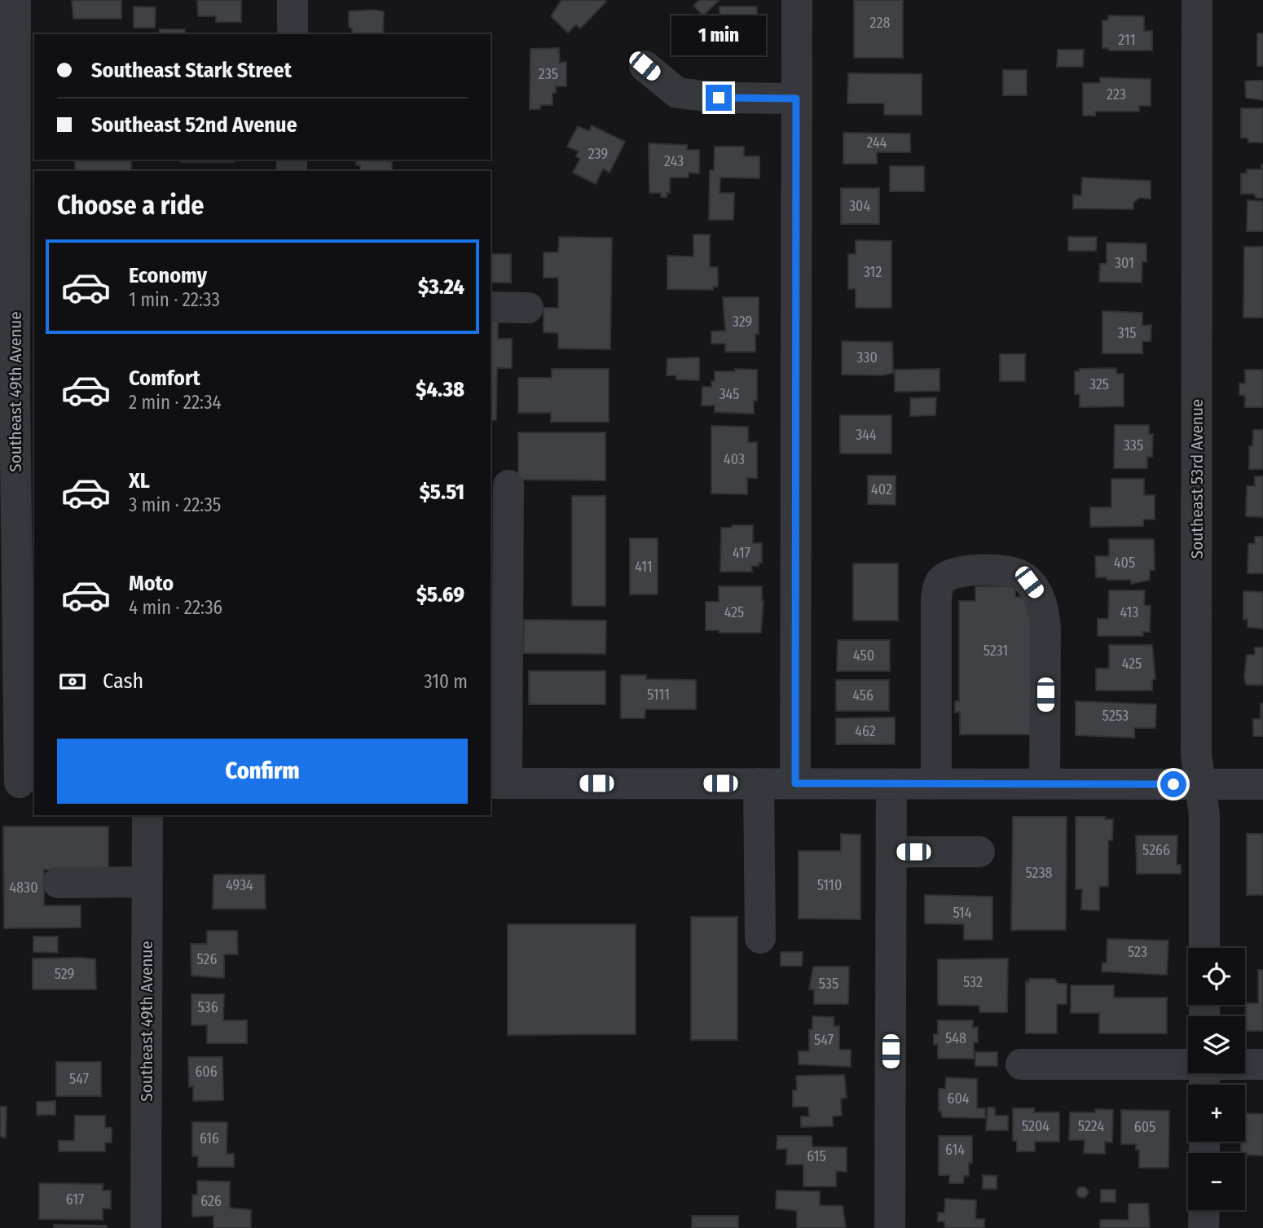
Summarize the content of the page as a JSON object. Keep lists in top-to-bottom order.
{
  "streets": {
    "street": ["Southeast 49th Avenue", "Southeast 53rd Avenue"]
  },
  "house_numbers": [
    "228",
    "211",
    "235",
    "223",
    "244",
    "239",
    "243",
    "304",
    "301",
    "312",
    "329",
    "315",
    "330",
    "325",
    "345",
    "344",
    "335",
    "403",
    "402",
    "417",
    "405",
    "411",
    "425",
    "413",
    "5231",
    "450",
    "425",
    "5111",
    "456",
    "5253",
    "462",
    "5266",
    "5238",
    "4934",
    "5110",
    "4830",
    "514",
    "523",
    "526",
    "529",
    "532",
    "535",
    "536",
    "548",
    "547",
    "606",
    "547",
    "604",
    "5204",
    "5224",
    "605",
    "616",
    "614",
    "615",
    "617",
    "626"
  ],
  "page": {
    "bubble": "1 min",
    "banner": ["Southeast Stark Street", "Southeast 52nd Avenue"],
    "heading": "Choose a ride",
    "list": [
      {
        "name": "Economy",
        "note": "1 min · 22:33",
        "value": "$3.24"
      },
      {
        "name": "Comfort",
        "note": "2 min · 22:34",
        "value": "$4.38"
      },
      {
        "name": "XL",
        "note": "3 min · 22:35",
        "value": "$5.51"
      },
      {
        "name": "Moto",
        "note": "4 min · 22:36",
        "value": "$5.69"
      }
    ],
    "pay": ["Cash", "310 m"],
    "buttons": "Confirm",
    "map_buttons": ["+", "−"]
  }
}
